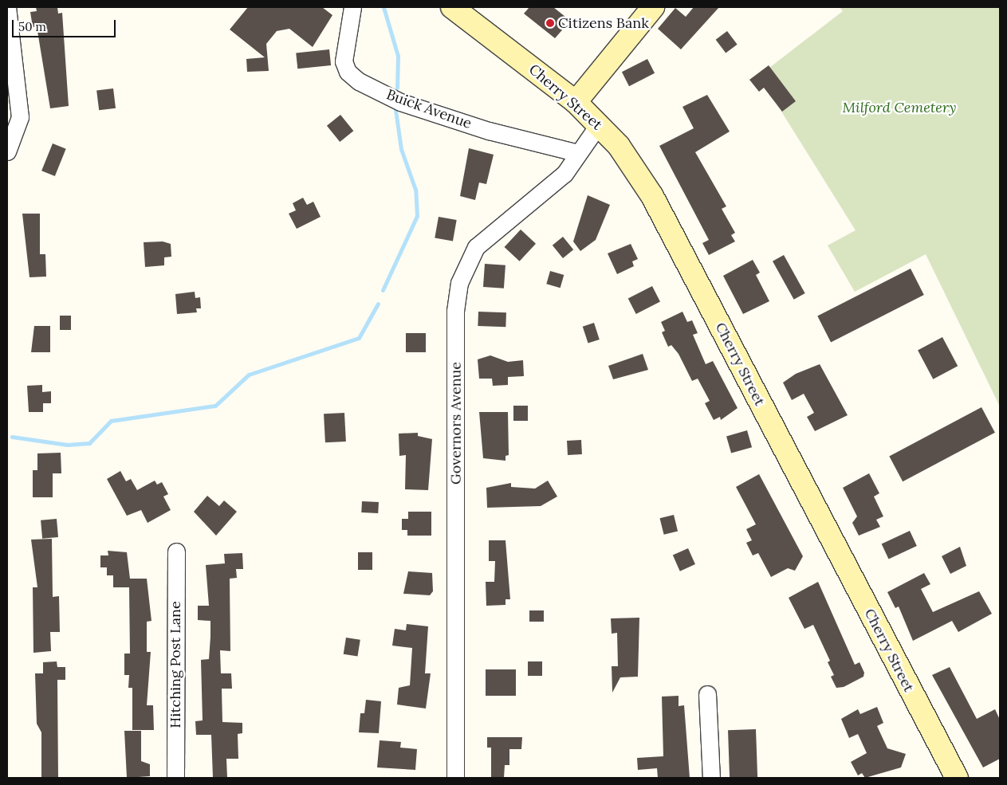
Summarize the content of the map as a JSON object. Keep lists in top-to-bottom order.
{
  "streets": {
    "main road": ["Cherry Street"],
    "street": ["Buick Avenue", "Governors Avenue", "Hitching Post Lane"]
  },
  "crossings": [
    ["Cherry Street", "Governors Avenue"],
    ["Buick Avenue", "Governors Avenue"]
  ],
  "parks": ["Milford Cemetery"],
  "places": ["Citizens Bank"],
  "scale_bar": "50 m"
}
